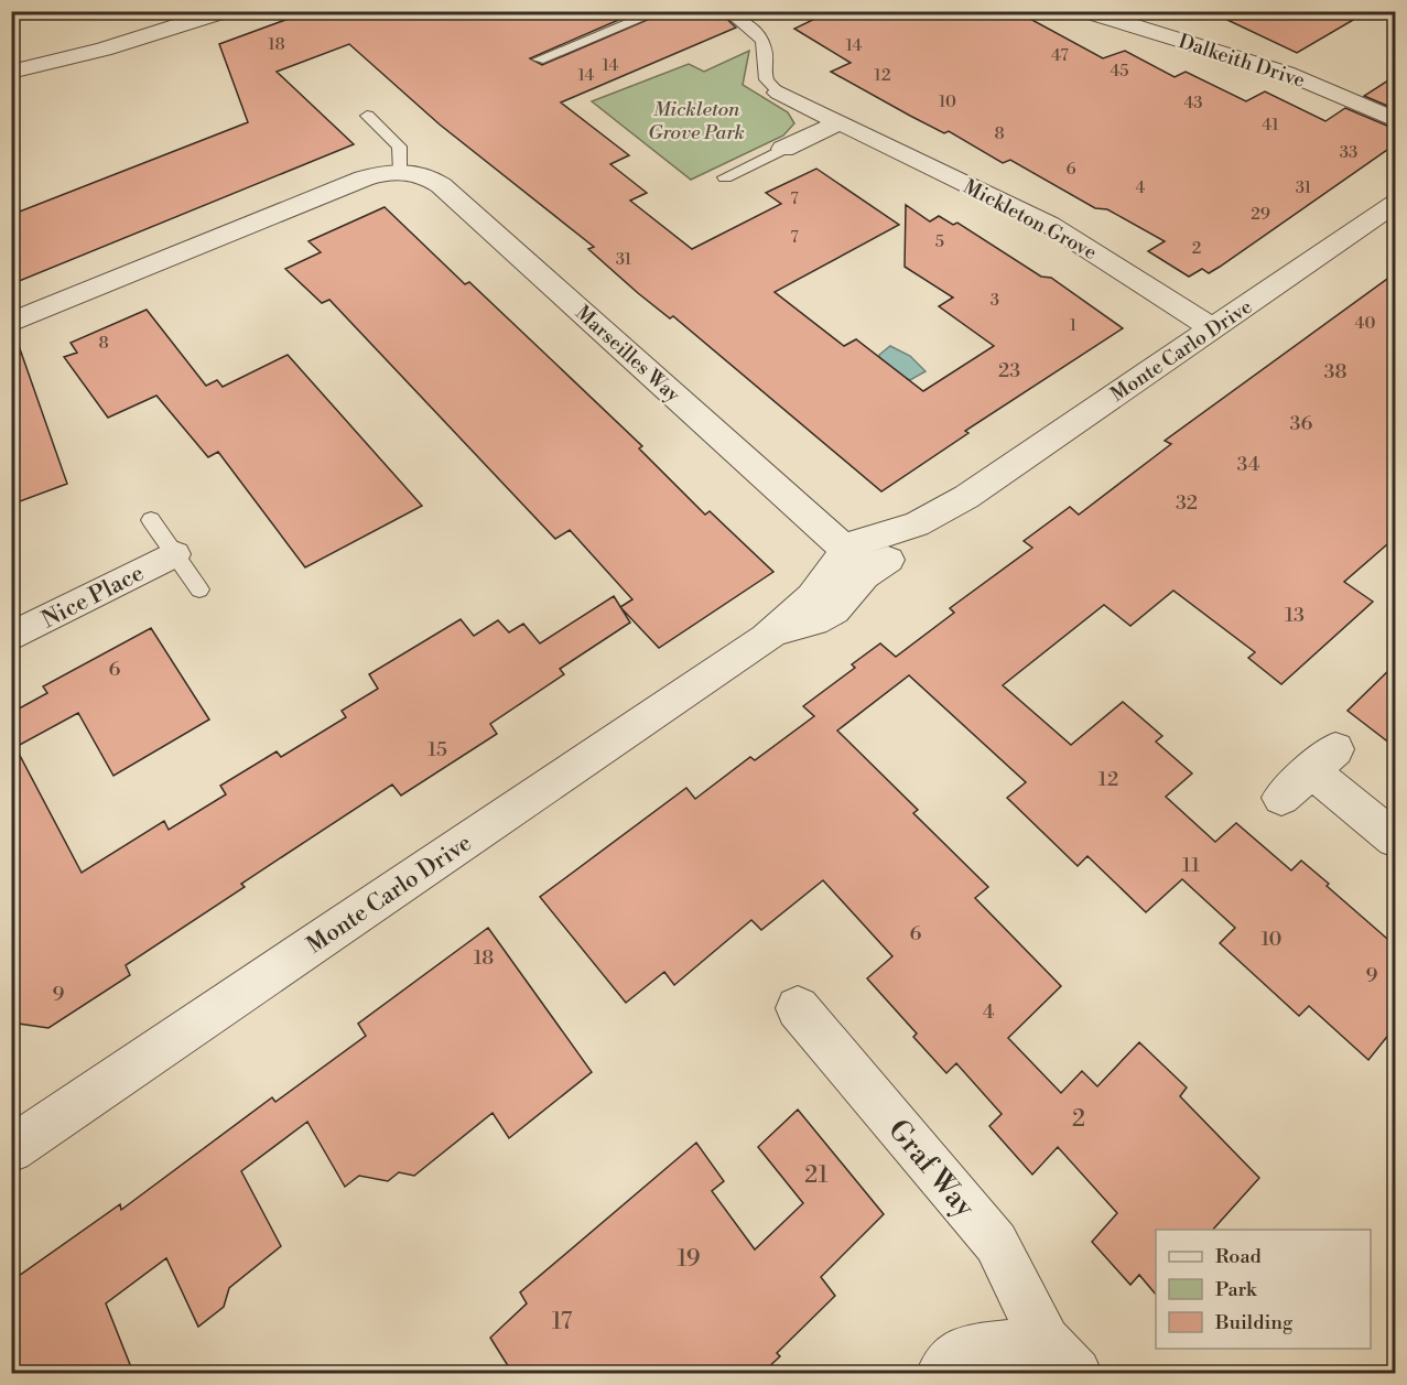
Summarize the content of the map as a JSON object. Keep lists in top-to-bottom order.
{
  "streets": {
    "street": [
      "Dalkeith Drive",
      "Mickleton Grove",
      "Monte Carlo Drive",
      "Marseilles Way",
      "Nice Place",
      "Graf Way"
    ]
  },
  "crossings": [
    ["Mickleton Grove", "Monte Carlo Drive"],
    ["Monte Carlo Drive", "Marseilles Way"]
  ],
  "parks": ["Mickleton Grove Park"],
  "house_numbers": [
    "18",
    "14",
    "47",
    "14",
    "45",
    "14",
    "12",
    "10",
    "43",
    "41",
    "8",
    "33",
    "6",
    "4",
    "31",
    "7",
    "29",
    "7",
    "5",
    "2",
    "31",
    "3",
    "40",
    "1",
    "8",
    "23",
    "38",
    "36",
    "34",
    "32",
    "13",
    "6",
    "15",
    "12",
    "11",
    "6",
    "10",
    "18",
    "9",
    "9",
    "4",
    "2",
    "21",
    "19",
    "17"
  ],
  "legend": ["Road", "Park", "Building"]
}
